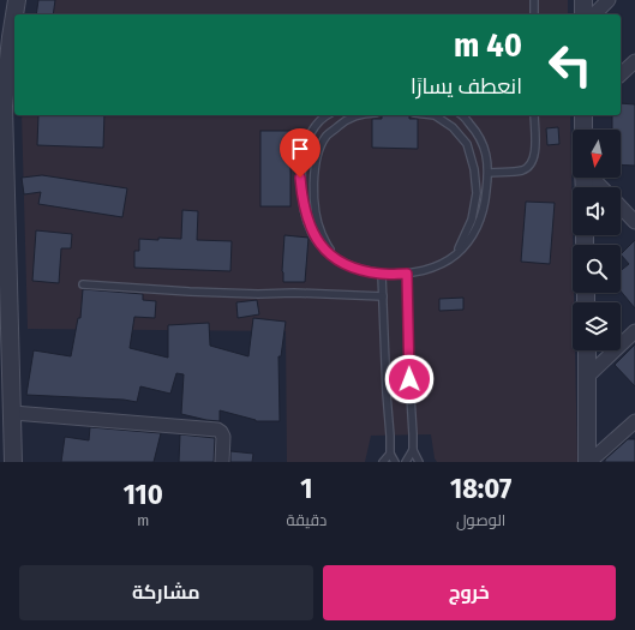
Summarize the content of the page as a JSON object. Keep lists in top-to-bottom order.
{
  "north": "bottom",
  "page": {
    "turn": ["40 m", "انعطف يسارًا"],
    "eta": [
      "18:07",
      "الوصول",
      "1",
      "دقيقة",
      "110",
      "m"
    ],
    "buttons": ["خروج", "مشاركة"]
  }
}
